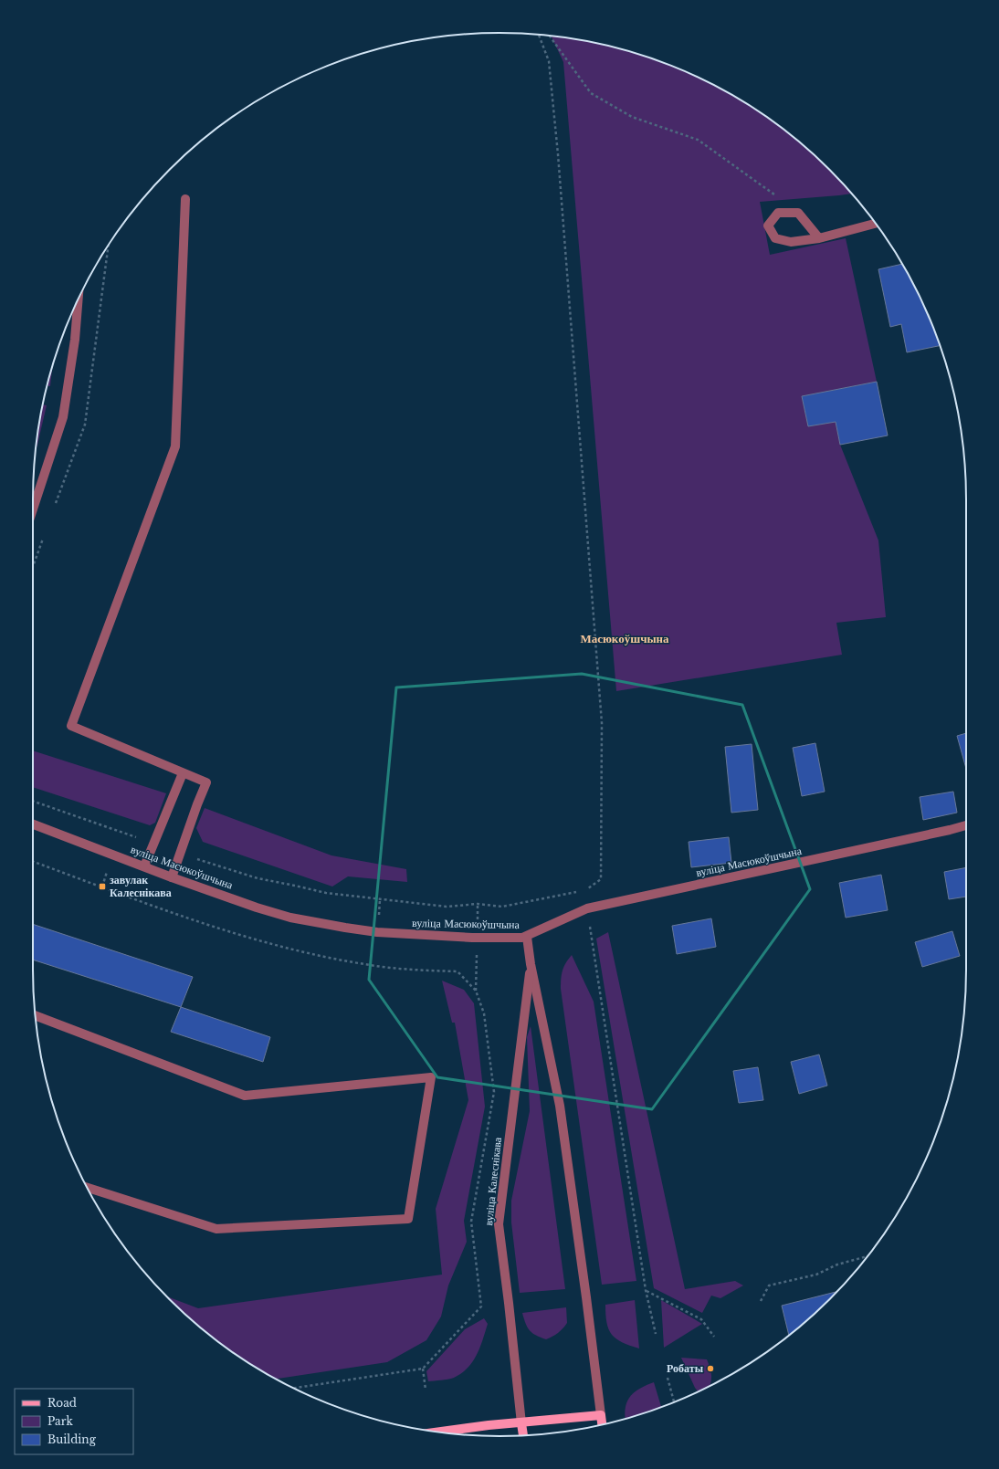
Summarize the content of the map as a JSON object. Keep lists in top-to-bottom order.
{
  "streets": {
    "main road": ["вуліца Калеснікава"],
    "street": ["вуліца Масюкоўшчына"]
  },
  "crossings": [
    ["вуліца Масюкоўшчына", "вуліца Калеснікава"]
  ],
  "districts": ["Масюкоўшчына"],
  "places": {
    "transit": ["завулак Калеснікава"],
    "other": ["Робаты"]
  },
  "legend": ["Road", "Park", "Building"]
}
